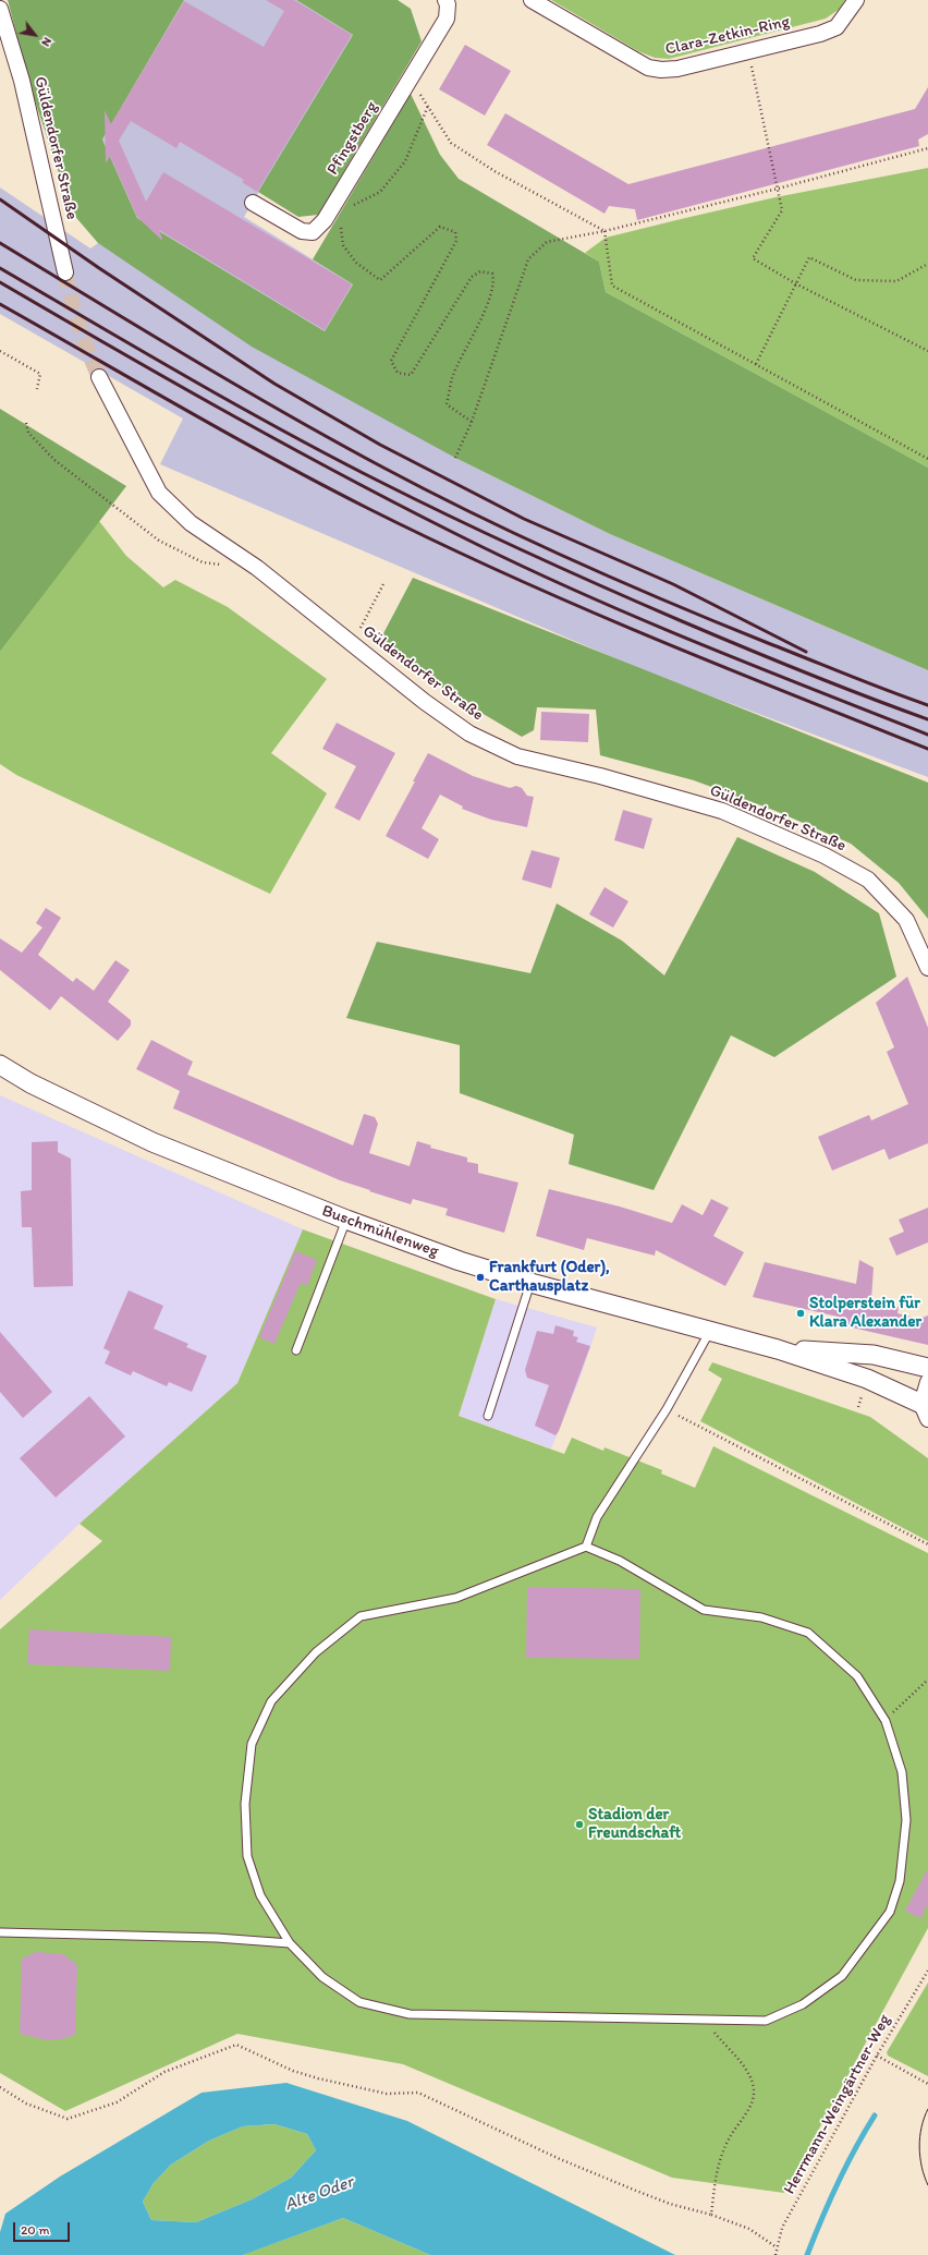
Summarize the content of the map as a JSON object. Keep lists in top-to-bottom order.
{
  "streets": {
    "street": [
      "Clara-Zetkin-Ring",
      "Pfingstberg",
      "Güldendorfer Straße",
      "Buschmühlenweg"
    ],
    "path": ["Herrmann-Weingärtner-Weg"]
  },
  "water": ["Alte Oder"],
  "places": ["Frankfurt (Oder), Carthausplatz", "Stolperstein für Klara Alexander", "Stadion der Freundschaft"],
  "scale_bar": "20 m",
  "north": "bottom right"
}
